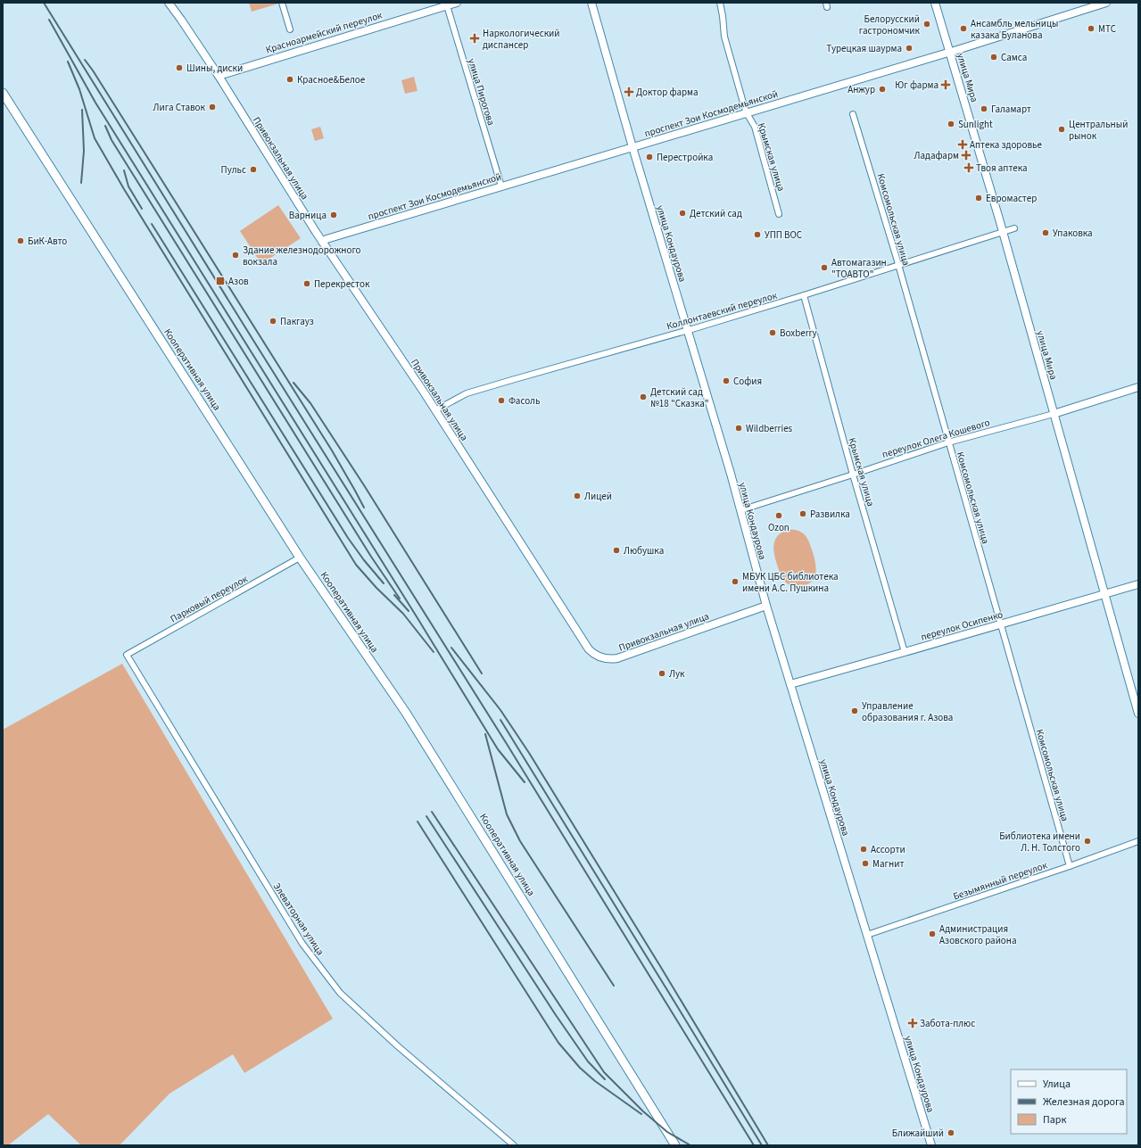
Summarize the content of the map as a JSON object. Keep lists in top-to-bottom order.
{
  "streets": {
    "main road": ["Кооперативная улица"],
    "street": [
      "Красноармейский переулок",
      "улица Мира",
      "улица Пирогова",
      "проспект Зои Космодемьянской",
      "Крымская улица",
      "Привокзальная улица",
      "Комсомольская улица",
      "улица Кондаурова",
      "Коллонтаевский переулок",
      "переулок Олега Кошевого",
      "Парковый переулок",
      "переулок Осипенко",
      "Безымянный переулок",
      "Элеваторная улица"
    ]
  },
  "crossings": [
    ["Красноармейский переулок", "улица Пирогова"],
    ["Красноармейский переулок", "Привокзальная улица"],
    ["улица Мира", "проспект Зои Космодемьянской"],
    ["улица Мира", "Коллонтаевский переулок"],
    ["улица Мира", "переулок Олега Кошевого"],
    ["улица Мира", "переулок Осипенко"],
    ["улица Пирогова", "проспект Зои Космодемьянской"],
    ["проспект Зои Космодемьянской", "Крымская улица"],
    ["проспект Зои Космодемьянской", "Привокзальная улица"],
    ["проспект Зои Космодемьянской", "улица Кондаурова"],
    ["Крымская улица", "Коллонтаевский переулок"],
    ["Крымская улица", "переулок Олега Кошевого"],
    ["Крымская улица", "переулок Осипенко"],
    ["Привокзальная улица", "улица Кондаурова"],
    ["Привокзальная улица", "Коллонтаевский переулок"],
    ["Комсомольская улица", "Коллонтаевский переулок"],
    ["Комсомольская улица", "переулок Олега Кошевого"],
    ["Комсомольская улица", "переулок Осипенко"],
    ["Комсомольская улица", "Безымянный переулок"],
    ["улица Кондаурова", "Коллонтаевский переулок"],
    ["улица Кондаурова", "переулок Олега Кошевого"],
    ["улица Кондаурова", "переулок Осипенко"],
    ["улица Кондаурова", "Безымянный переулок"],
    ["Кооперативная улица", "Парковый переулок"],
    ["Парковый переулок", "Элеваторная улица"]
  ],
  "places": {
    "other": [
      "Белорусский гастрономчик",
      "Ансамбль мельницы казака Буланова",
      "МТС",
      "Турецкая шаурма",
      "Самса",
      "Шины, диски",
      "Красное&Белое",
      "Анжур",
      "Лига Ставок",
      "Галамарт",
      "Sunlight",
      "Центральный рынок",
      "Перестройка",
      "Пульс",
      "Евромастер",
      "Детский сад",
      "Варница",
      "Упаковка",
      "УПП ВОС",
      "БиК-Авто",
      "Здание железнодорожного вокзала",
      "Автомагазин \"ТОАВТО\"",
      "Перекресток",
      "Пакгауз",
      "Boxberry",
      "София",
      "Детский сад №18 \"Сказка\"",
      "Фасоль",
      "Wildberries",
      "Лицей",
      "Развилка",
      "Ozon",
      "Любушка",
      "МБУК ЦБС библиотека имени А.С. Пушкина",
      "Лук",
      "Управление образования г. Азова",
      "Библиотека имени Л. Н. Толстого",
      "Ассорти",
      "Магнит",
      "Администрация Азовского района",
      "Ближайший"
    ],
    "health": [
      "Наркологический диспансер",
      "Юг фарма",
      "Доктор фарма",
      "Аптека здоровье",
      "Ладафарм",
      "Твоя аптека",
      "Забота-плюс"
    ],
    "transit": ["Азов"]
  },
  "legend": ["Улица", "Железная дорога", "Парк"]
}
